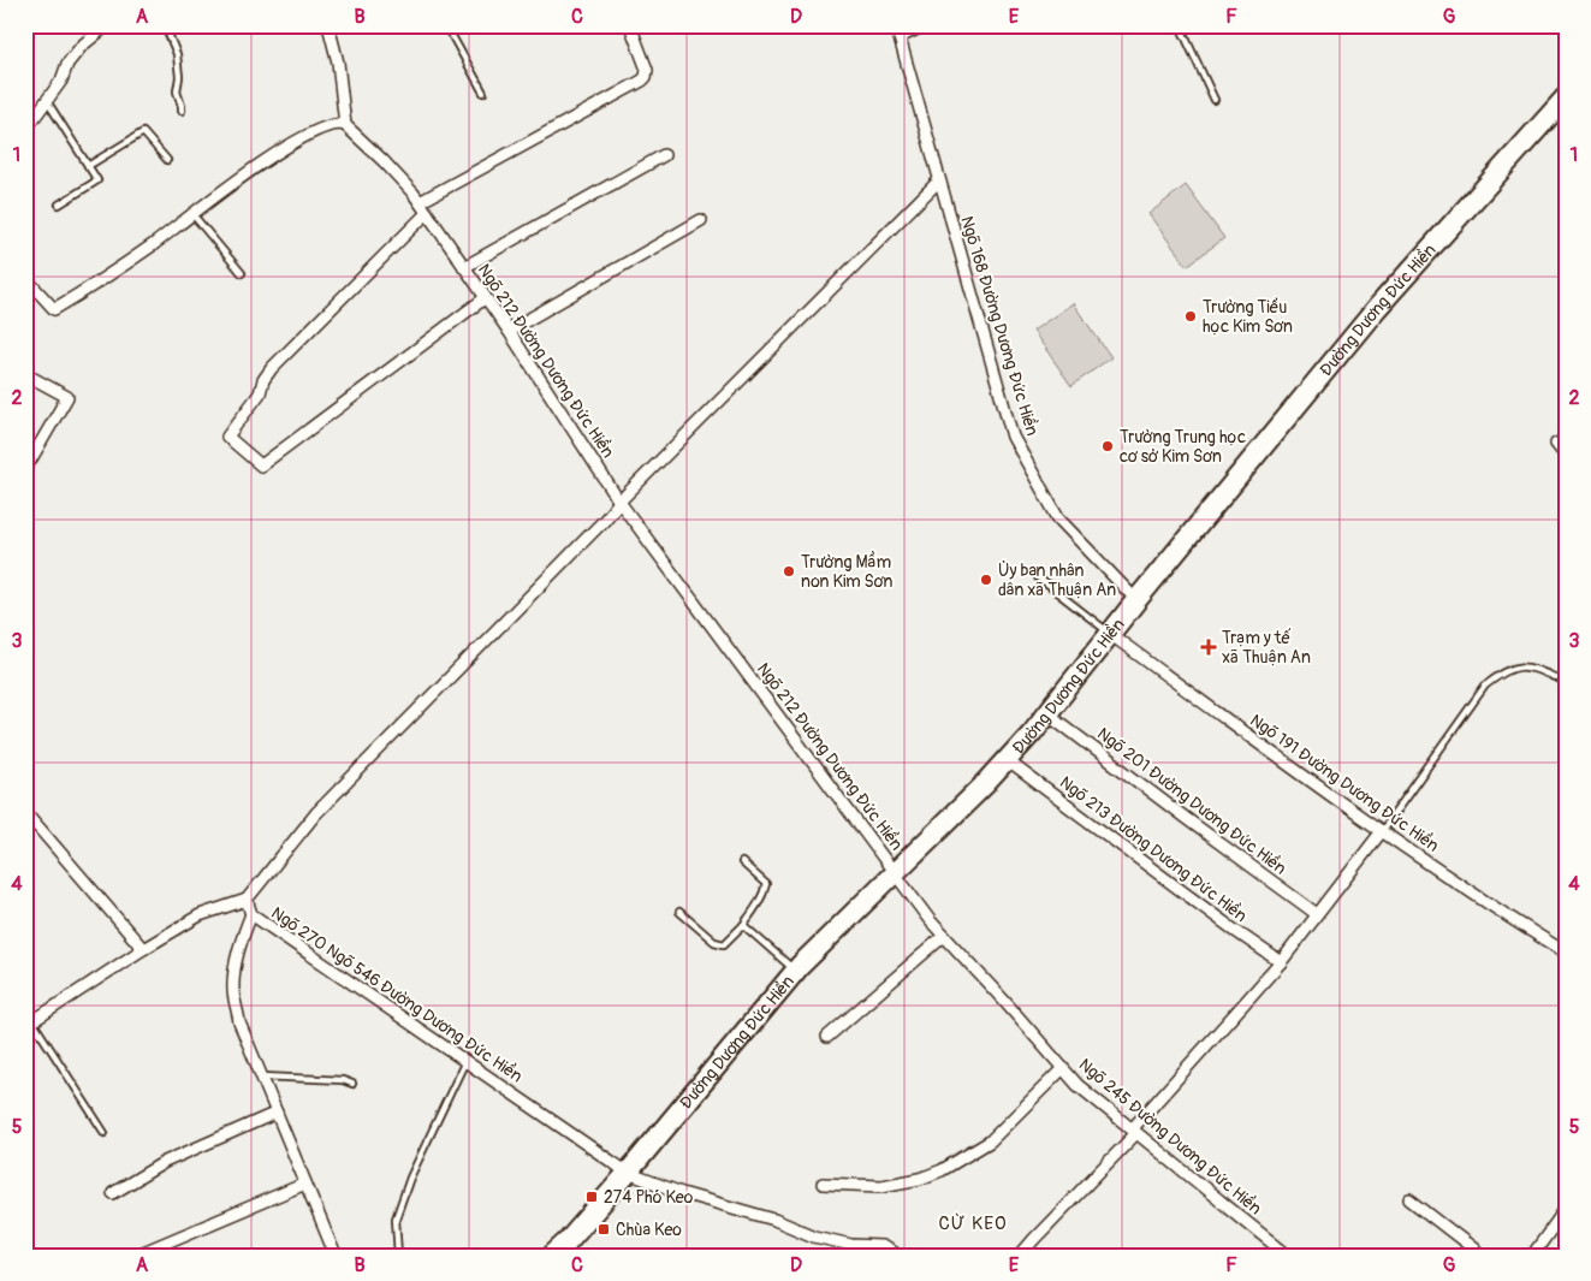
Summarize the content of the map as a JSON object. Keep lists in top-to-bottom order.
{
  "streets": {
    "highway": ["Đường Dương Đức Hiền"],
    "street": [
      "Ngõ 168 Đường Dương Đức Hiền",
      "Ngõ 212 Đường Dương Đức Hiền",
      "Ngõ 191 Đường Dương Đức Hiền",
      "Ngõ 201 Đường Dương Đức Hiền",
      "Ngõ 213 Đường Dương Đức Hiền",
      "Ngõ 270 Ngõ 546 Đường Dương Đức Hiền",
      "Ngõ 245 Đường Dương Đức Hiền"
    ]
  },
  "crossings": [
    ["Đường Dương Đức Hiền", "Ngõ 168 Đường Dương Đức Hiền"],
    ["Đường Dương Đức Hiền", "Ngõ 212 Đường Dương Đức Hiền"],
    ["Đường Dương Đức Hiền", "Ngõ 191 Đường Dương Đức Hiền"],
    ["Đường Dương Đức Hiền", "Ngõ 201 Đường Dương Đức Hiền"],
    ["Đường Dương Đức Hiền", "Ngõ 213 Đường Dương Đức Hiền"],
    ["Đường Dương Đức Hiền", "Ngõ 270 Ngõ 546 Đường Dương Đức Hiền"],
    ["Đường Dương Đức Hiền", "Ngõ 245 Đường Dương Đức Hiền"],
    ["Ngõ 212 Đường Dương Đức Hiền", "Ngõ 245 Đường Dương Đức Hiền"]
  ],
  "districts": ["CỪ KEO"],
  "places": {
    "other": [
      "Trường Tiểu học Kim Sơn",
      "Trường Trung học cơ sở Kim Sơn",
      "Trường Mầm non Kim Sơn",
      "Ủy ban nhân dân xã Thuận An"
    ],
    "health": ["Trạm y tế xã Thuận An"],
    "transit": ["274 Phó Keo", "Chùa Keo"]
  },
  "grid": {
    "columns": [
      "A",
      "B",
      "C",
      "D",
      "E",
      "F",
      "G"
    ],
    "rows": [
      "1",
      "2",
      "3",
      "4",
      "5"
    ]
  }
}
